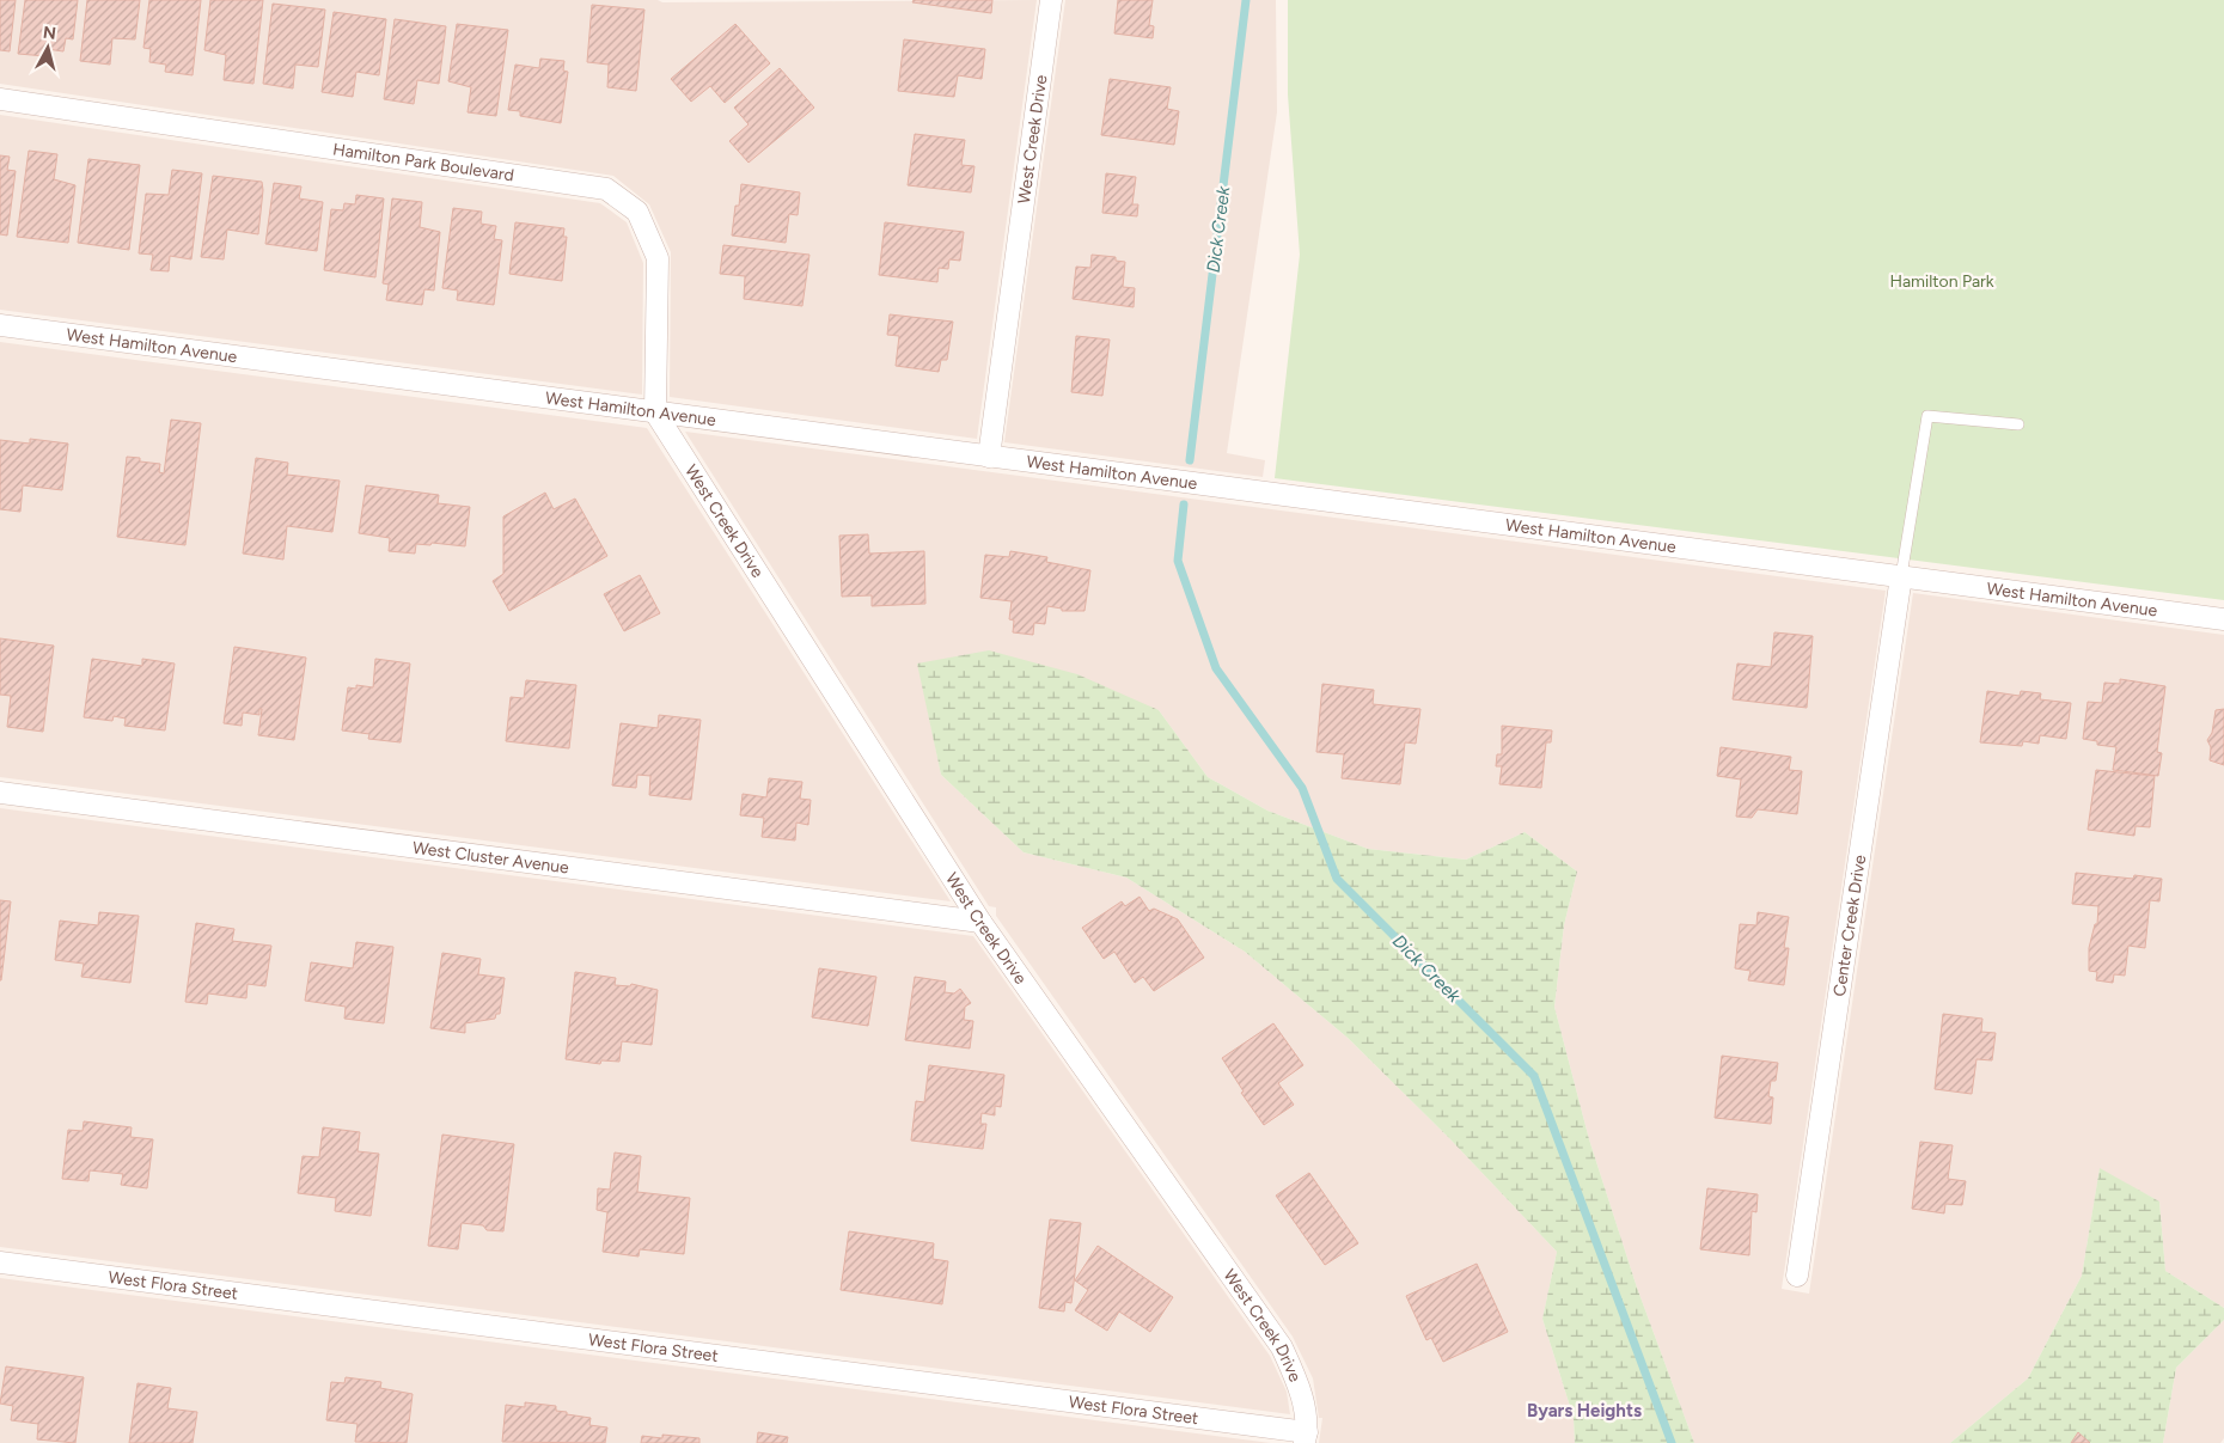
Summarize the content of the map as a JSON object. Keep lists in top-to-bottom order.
{
  "streets": {
    "street": [
      "West Creek Drive",
      "Hamilton Park Boulevard",
      "West Hamilton Avenue",
      "West Cluster Avenue",
      "Center Creek Drive",
      "West Flora Street"
    ]
  },
  "crossings": [
    ["West Creek Drive", "Hamilton Park Boulevard"],
    ["West Creek Drive", "West Hamilton Avenue"],
    ["West Creek Drive", "West Cluster Avenue"],
    ["West Creek Drive", "West Flora Street"],
    ["Hamilton Park Boulevard", "West Hamilton Avenue"],
    ["West Hamilton Avenue", "Center Creek Drive"]
  ],
  "districts": ["Byars Heights"],
  "water": ["Dick Creek"],
  "parks": ["Hamilton Park"],
  "north": "top"
}
